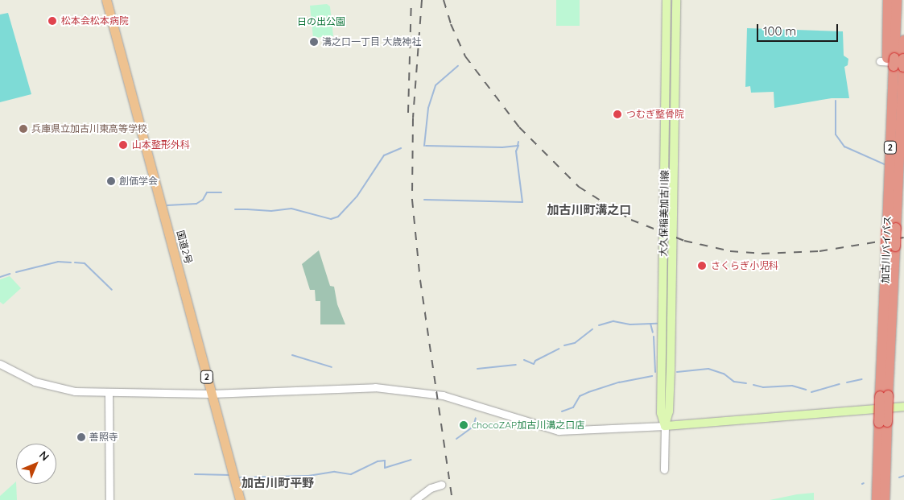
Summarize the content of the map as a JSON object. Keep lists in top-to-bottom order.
{
  "streets": {
    "highway": ["2", "国道2号", "加古川バイパス"],
    "main road": ["大久保稲美加古川線"]
  },
  "districts": ["加古川町溝之口", "加古川町平野"],
  "parks": ["日の出公園"],
  "places": [
    "松本会松本病院",
    "溝之口一丁目 大歳神社",
    "つむぎ整骨院",
    "兵庫県立加古川東高等学校",
    "山本整形外科",
    "創価学会",
    "さくらぎ小児科",
    "chocoZAP加古川溝之口店",
    "善照寺"
  ],
  "scale_bar": "100 m",
  "north": "top right"
}
